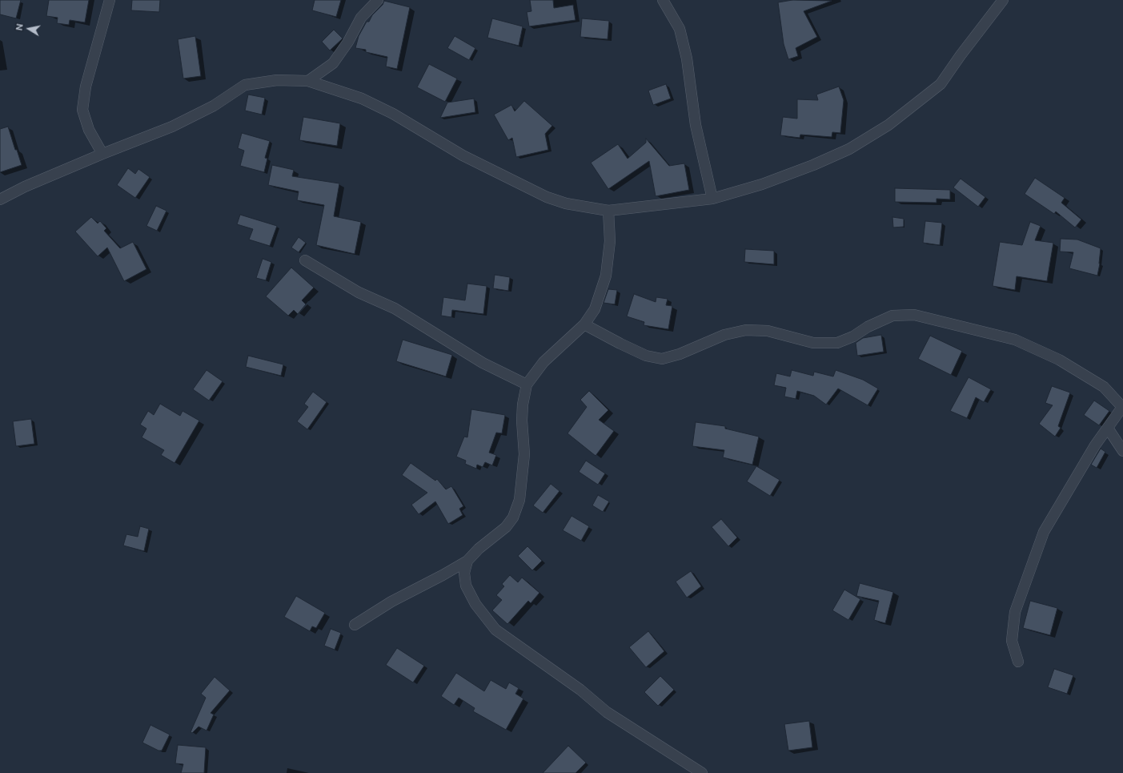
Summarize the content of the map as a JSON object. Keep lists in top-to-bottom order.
{
  "north": "left"
}
